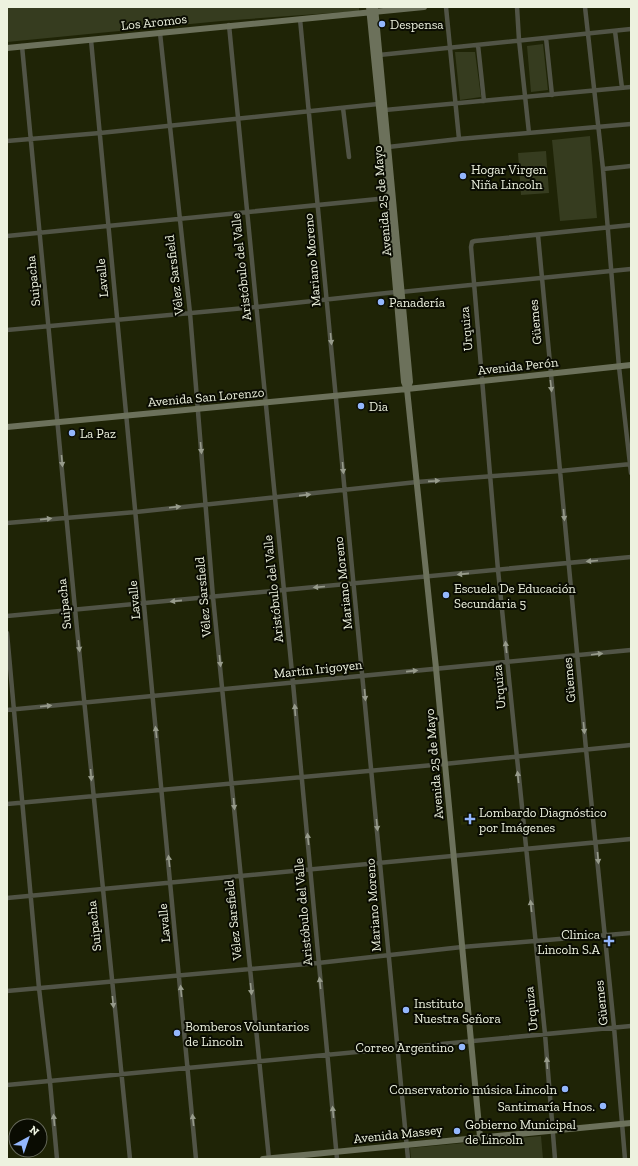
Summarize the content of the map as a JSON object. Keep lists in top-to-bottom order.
{
  "streets": {
    "main road": [
      "Los Aromos",
      "Avenida 25 de Mayo",
      "Avenida Perón",
      "Avenida San Lorenzo",
      "Avenida Massey"
    ],
    "street": [
      "Mariano Moreno",
      "Aristóbulo del Valle",
      "Vélez Sarsfield",
      "Lavalle",
      "Suipacha",
      "Güemes",
      "Urquiza",
      "Martín Irigoyen"
    ]
  },
  "crossings": [
    ["Los Aromos", "Avenida 25 de Mayo"],
    ["Los Aromos", "Mariano Moreno"],
    ["Los Aromos", "Aristóbulo del Valle"],
    ["Los Aromos", "Vélez Sarsfield"],
    ["Los Aromos", "Lavalle"],
    ["Los Aromos", "Suipacha"],
    ["Avenida 25 de Mayo", "Avenida Perón"],
    ["Avenida 25 de Mayo", "Avenida San Lorenzo"],
    ["Avenida 25 de Mayo", "Martín Irigoyen"],
    ["Avenida 25 de Mayo", "Avenida Massey"],
    ["Mariano Moreno", "Avenida San Lorenzo"],
    ["Mariano Moreno", "Martín Irigoyen"],
    ["Mariano Moreno", "Avenida Massey"],
    ["Aristóbulo del Valle", "Avenida San Lorenzo"],
    ["Aristóbulo del Valle", "Martín Irigoyen"],
    ["Aristóbulo del Valle", "Avenida Massey"],
    ["Vélez Sarsfield", "Avenida San Lorenzo"],
    ["Vélez Sarsfield", "Martín Irigoyen"],
    ["Vélez Sarsfield", "Avenida Massey"],
    ["Lavalle", "Avenida San Lorenzo"],
    ["Lavalle", "Martín Irigoyen"],
    ["Suipacha", "Avenida San Lorenzo"],
    ["Suipacha", "Martín Irigoyen"],
    ["Güemes", "Urquiza"],
    ["Güemes", "Avenida Perón"],
    ["Güemes", "Martín Irigoyen"],
    ["Güemes", "Avenida Massey"],
    ["Urquiza", "Avenida Perón"],
    ["Urquiza", "Martín Irigoyen"],
    ["Urquiza", "Avenida Massey"],
    ["Avenida Perón", "Avenida San Lorenzo"]
  ],
  "one_way": ["Güemes", "Urquiza"],
  "places": {
    "other": [
      "Despensa",
      "Hogar Virgen Niña Lincoln",
      "Panadería",
      "Dia",
      "La Paz",
      "Escuela De Educación Secundaria 5",
      "Instituto Nuestra Señora",
      "Bomberos Voluntarios de Lincoln",
      "Correo Argentino",
      "Conservatorio música Lincoln",
      "Santimaría Hnos.",
      "Gobierno Municipal de Lincoln"
    ],
    "health": ["Lombardo Diagnóstico por Imágenes", "Clinica Lincoln S.A"]
  },
  "north": "top right"
}
